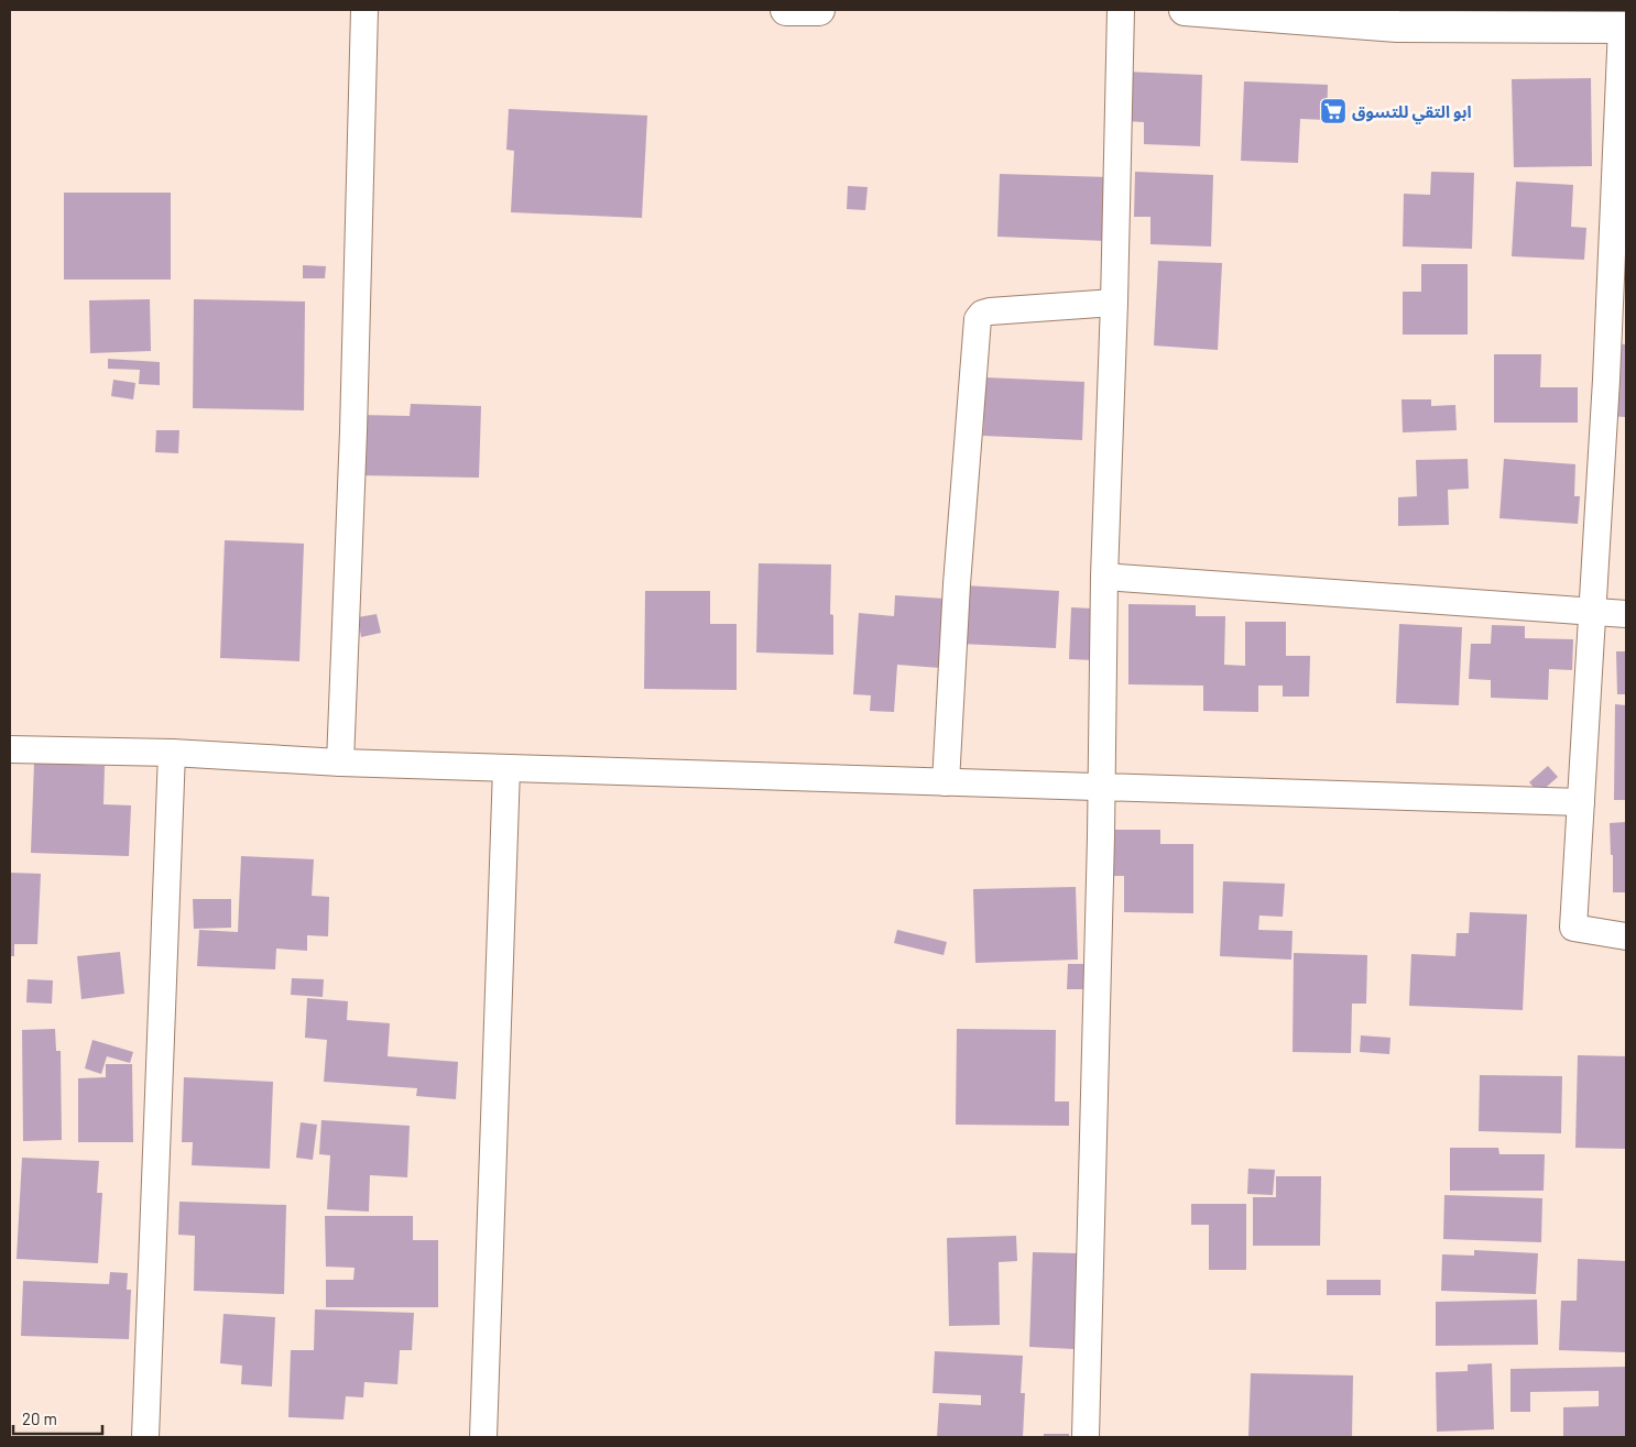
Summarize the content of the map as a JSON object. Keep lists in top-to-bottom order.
{
  "places": {
    "supermarket": ["ابو التقي للتسوق"]
  },
  "scale_bar": "20 m"
}
